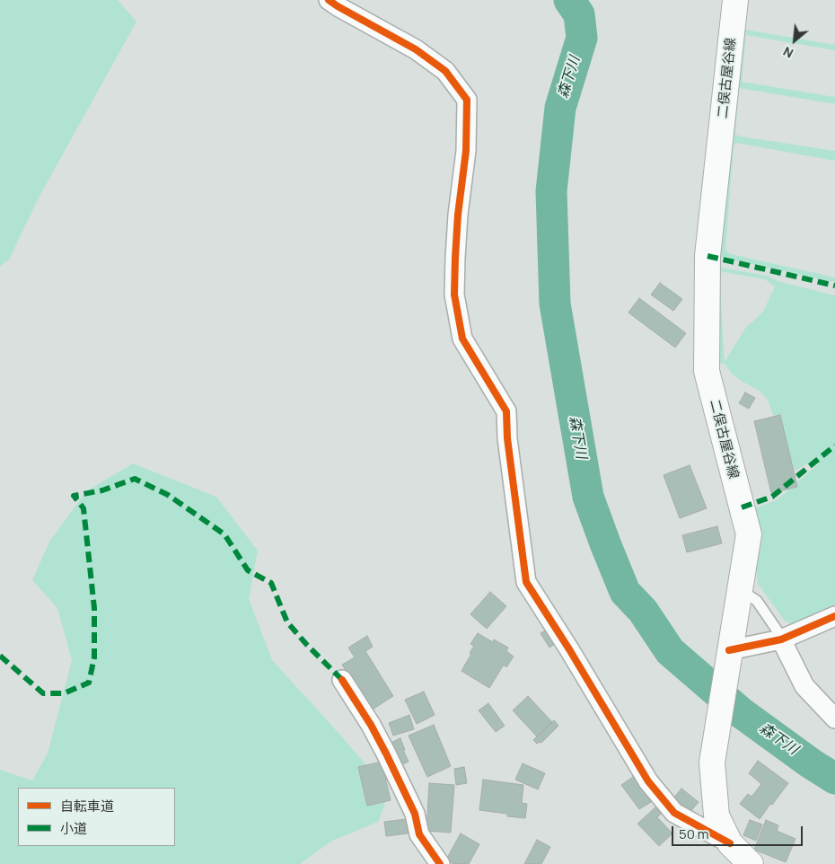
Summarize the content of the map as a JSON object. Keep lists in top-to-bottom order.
{
  "streets": {
    "main road": ["二俣古屋谷線"]
  },
  "water": ["森下川"],
  "legend": ["自転車道", "小道"],
  "scale_bar": "50 m",
  "north": "bottom left"
}
